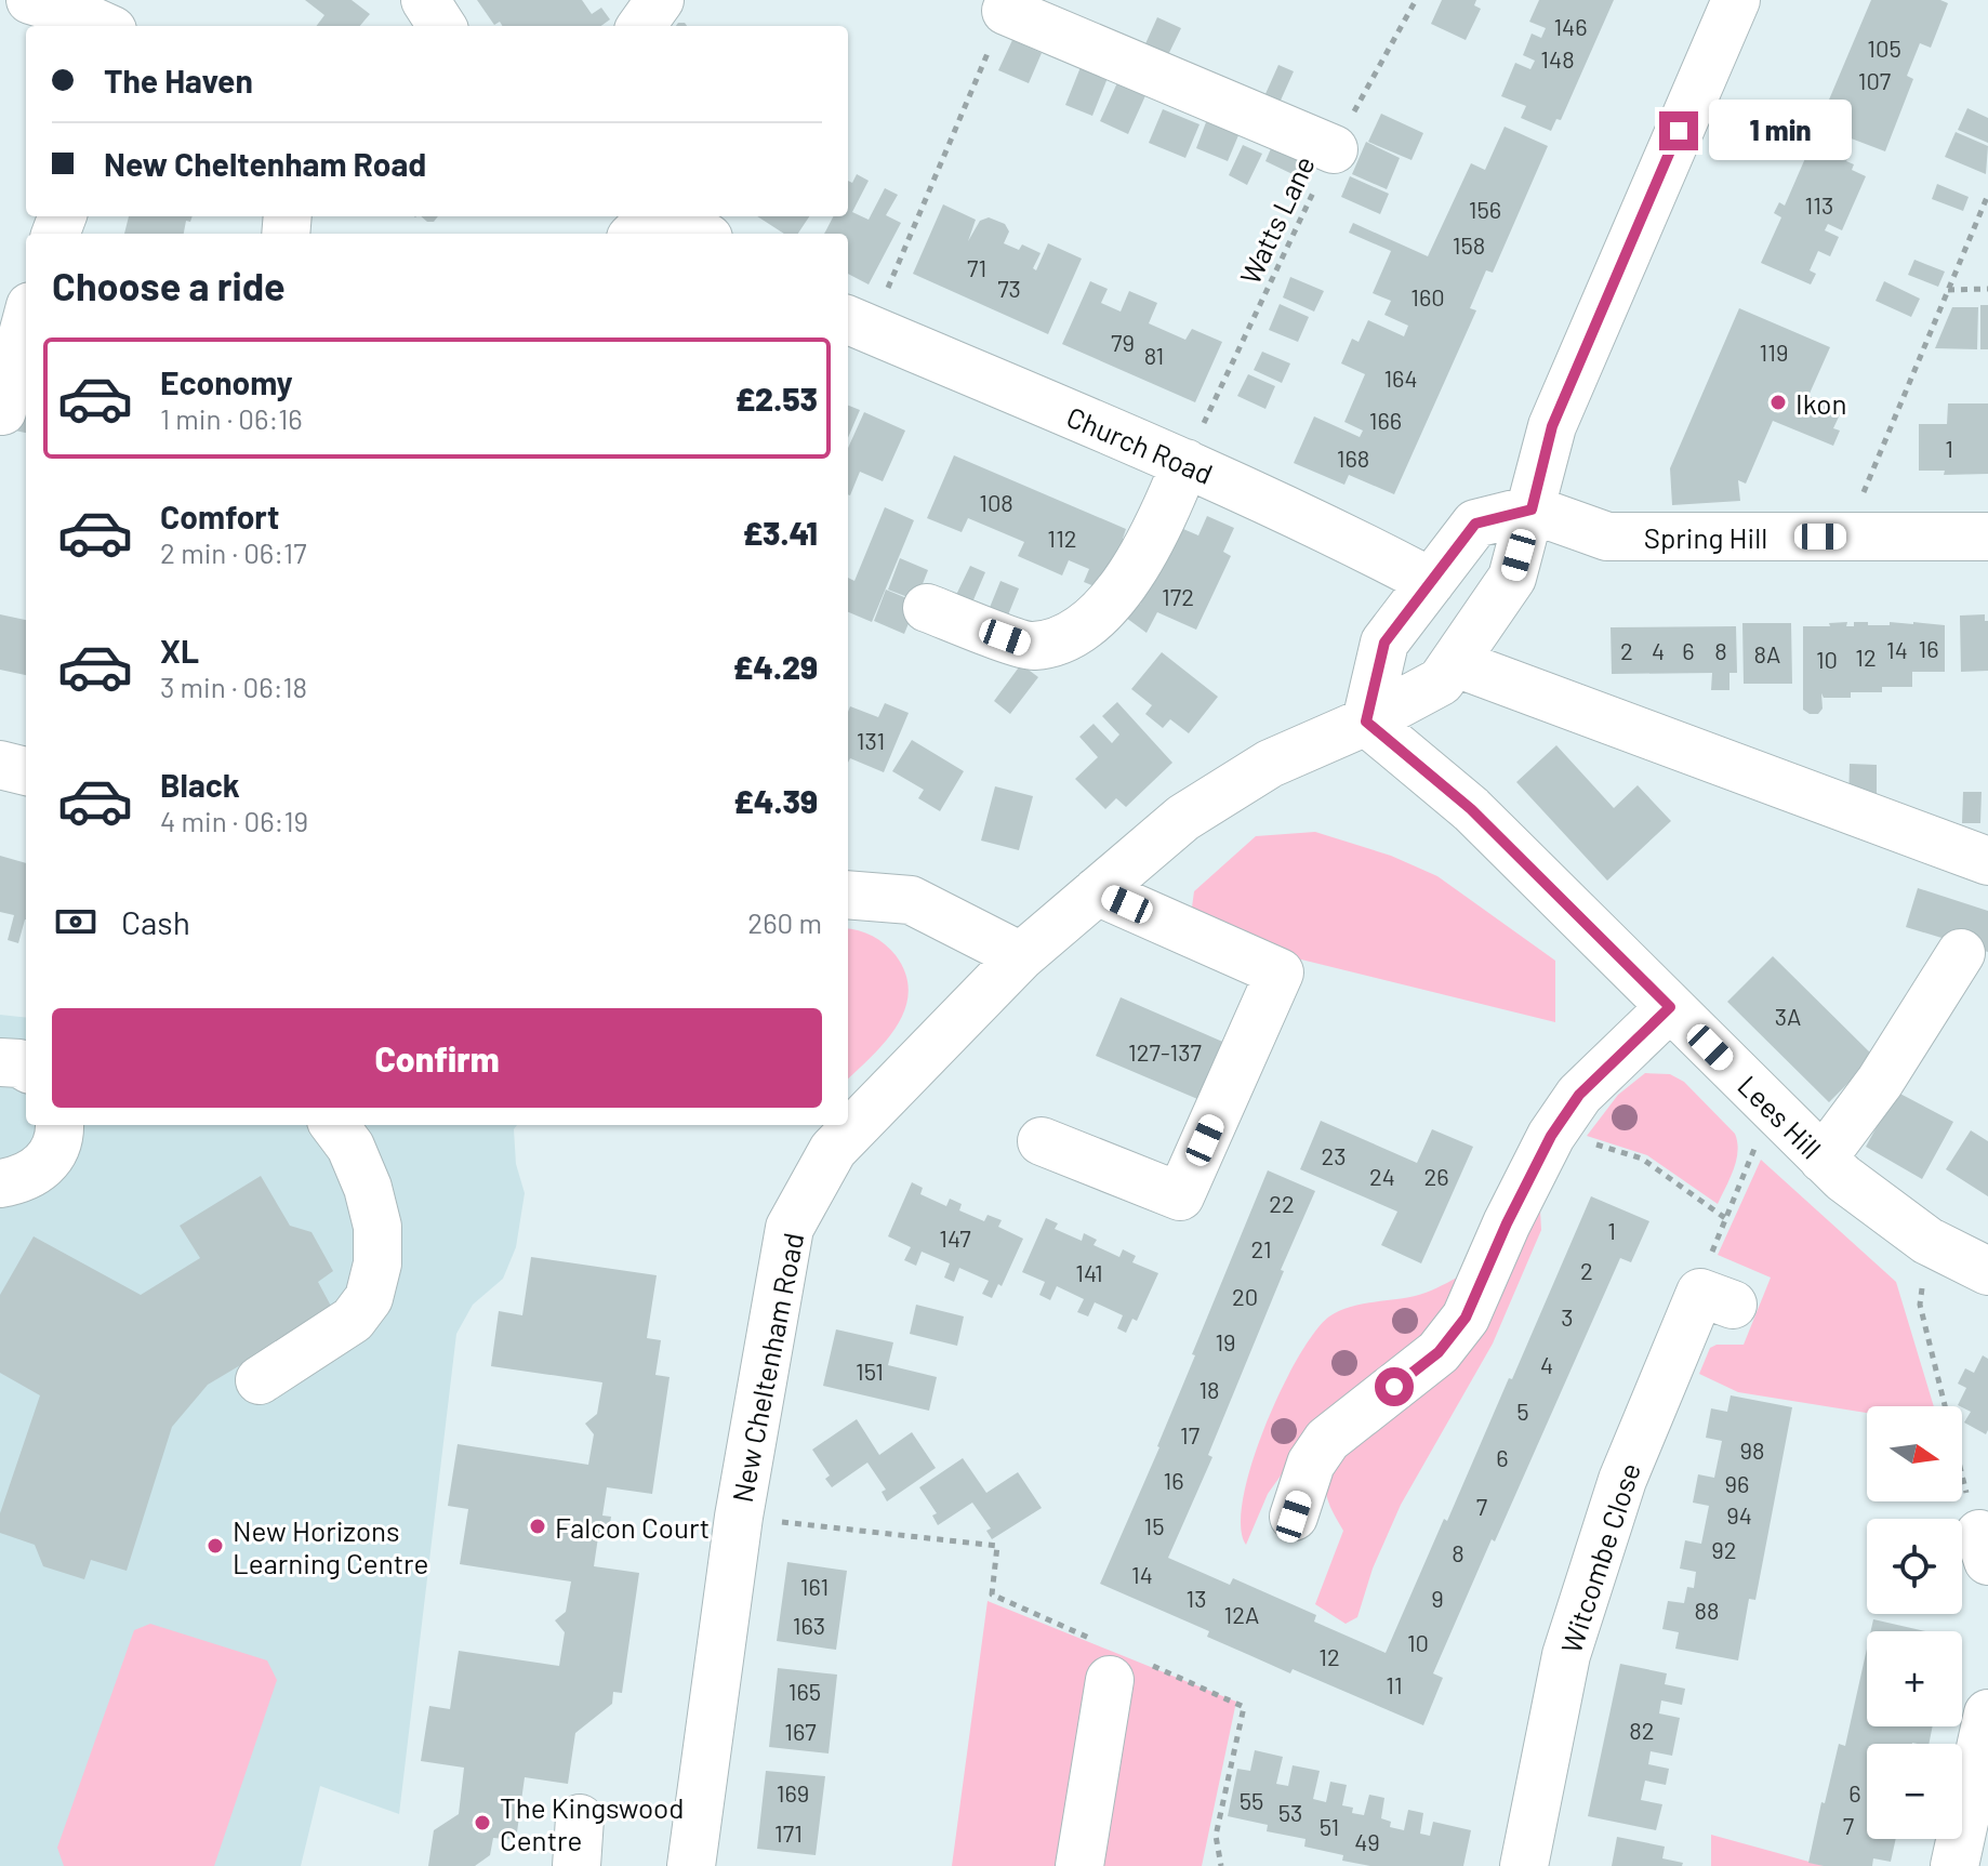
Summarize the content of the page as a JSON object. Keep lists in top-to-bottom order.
{
  "streets": {
    "street": [
      "Church Road",
      "Spring Hill",
      "Lees Hill",
      "New Cheltenham Road",
      "Witcombe Close"
    ],
    "path": ["Watts Lane"]
  },
  "crossings": [
    ["Watts Lane", "Church Road"],
    ["Spring Hill", "New Cheltenham Road"],
    ["Lees Hill", "New Cheltenham Road"]
  ],
  "places": [
    "Ikon",
    "Falcon Court",
    "New Horizons Learning Centre",
    "The Kingswood Centre"
  ],
  "house_numbers": [
    "146",
    "105",
    "148",
    "107",
    "113",
    "156",
    "158",
    "71",
    "73",
    "160",
    "79",
    "119",
    "81",
    "164",
    "166",
    "1",
    "168",
    "108",
    "112",
    "172",
    "16",
    "14",
    "2",
    "4",
    "6",
    "8",
    "8A",
    "12",
    "10",
    "131",
    "3A",
    "127-137",
    "23",
    "24",
    "26",
    "22",
    "1",
    "147",
    "21",
    "2",
    "141",
    "20",
    "3",
    "19",
    "4",
    "151",
    "18",
    "5",
    "17",
    "98",
    "6",
    "16",
    "96",
    "7",
    "94",
    "15",
    "92",
    "8",
    "14",
    "161",
    "13",
    "9",
    "88",
    "12A",
    "163",
    "10",
    "12",
    "11",
    "165",
    "82",
    "167",
    "169",
    "6",
    "55",
    "53",
    "7",
    "51",
    "171",
    "49"
  ],
  "north": "right",
  "page": {
    "banner": ["The Haven", "New Cheltenham Road"],
    "bubble": "1 min",
    "heading": "Choose a ride",
    "list": [
      {
        "name": "Economy",
        "note": "1 min · 06:16",
        "value": "£2.53"
      },
      {
        "name": "Comfort",
        "note": "2 min · 06:17",
        "value": "£3.41"
      },
      {
        "name": "XL",
        "note": "3 min · 06:18",
        "value": "£4.29"
      },
      {
        "name": "Black",
        "note": "4 min · 06:19",
        "value": "£4.39"
      }
    ],
    "pay": ["Cash", "260 m"],
    "buttons": "Confirm",
    "map_buttons": ["+", "−"]
  }
}
